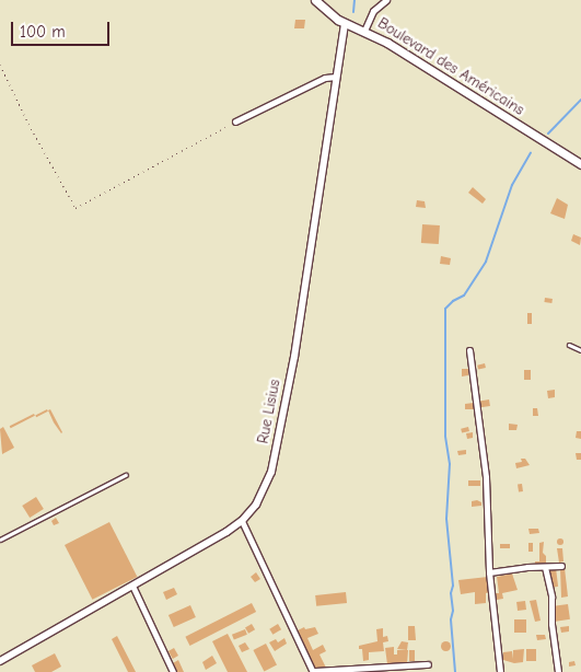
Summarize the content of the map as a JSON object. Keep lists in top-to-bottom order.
{
  "streets": {
    "main road": ["Boulevard des Américains"],
    "street": ["Rue Lisius"]
  },
  "crossings": [
    ["Boulevard des Américains", "Rue Lisius"]
  ],
  "scale_bar": "100 m"
}
